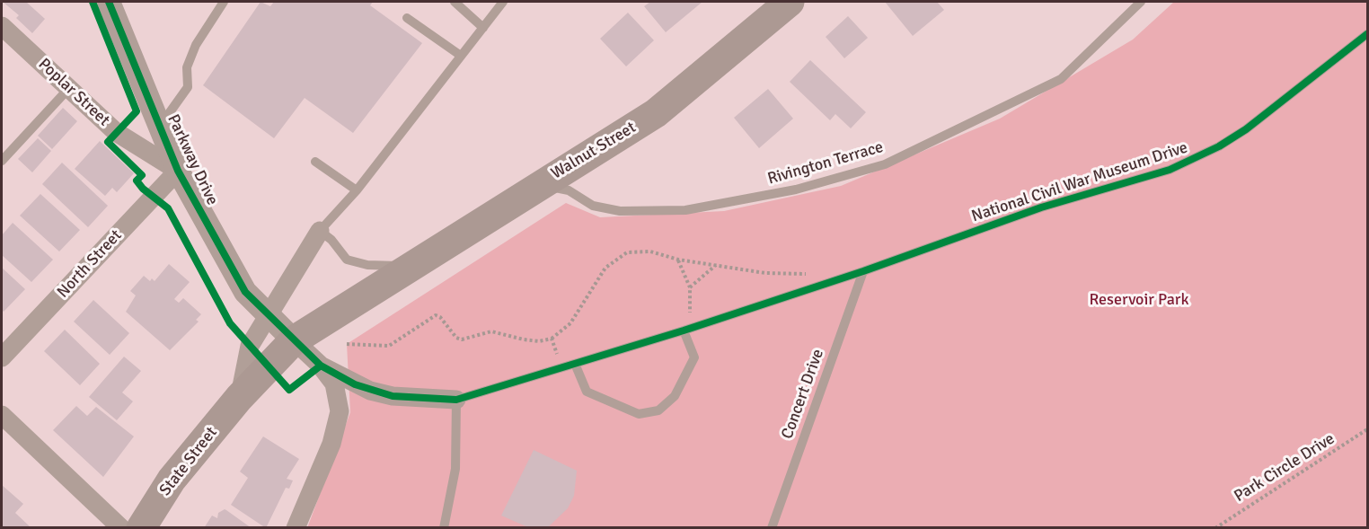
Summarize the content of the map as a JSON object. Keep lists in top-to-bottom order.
{
  "streets": {
    "main road": ["Walnut Street", "State Street"],
    "street": ["Poplar Street", "Parkway Drive", "North Street"],
    "lane": ["Rivington Terrace", "National Civil War Museum Drive", "Concert Drive"],
    "path": ["Park Circle Drive"]
  },
  "crossings": [
    ["Poplar Street", "Parkway Drive"],
    ["Poplar Street", "North Street"],
    ["Walnut Street", "Parkway Drive"],
    ["Walnut Street", "Rivington Terrace"],
    ["Walnut Street", "State Street"],
    ["Parkway Drive", "North Street"],
    ["Parkway Drive", "State Street"],
    ["National Civil War Museum Drive", "Concert Drive"]
  ],
  "parks": ["Reservoir Park"]
}
